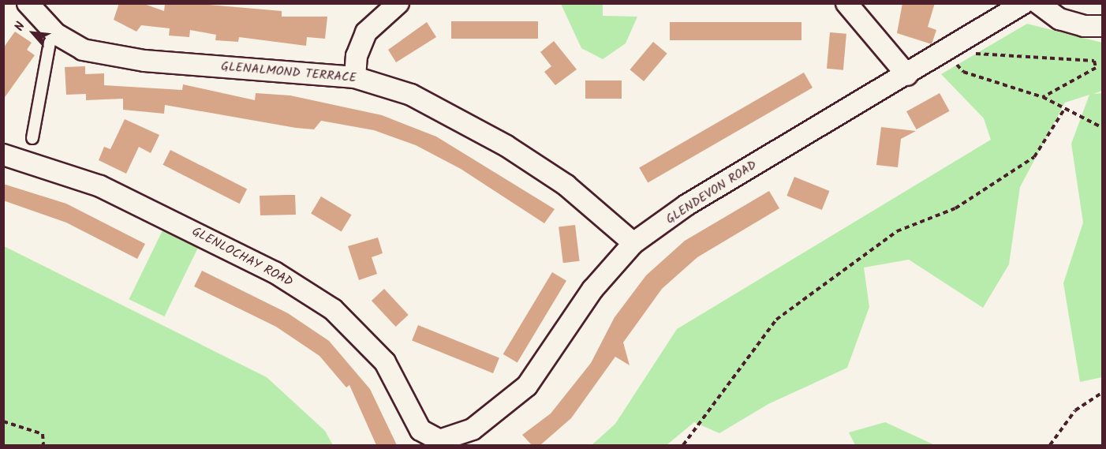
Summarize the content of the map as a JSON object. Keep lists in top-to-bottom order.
{
  "streets": {
    "street": ["GLENALMOND TERRACE", "GLENDEVON ROAD", "GLENLOCHAY ROAD"]
  },
  "crossings": [
    ["GLENALMOND TERRACE", "GLENDEVON ROAD"],
    ["GLENDEVON ROAD", "GLENLOCHAY ROAD"]
  ],
  "north": "top left"
}
